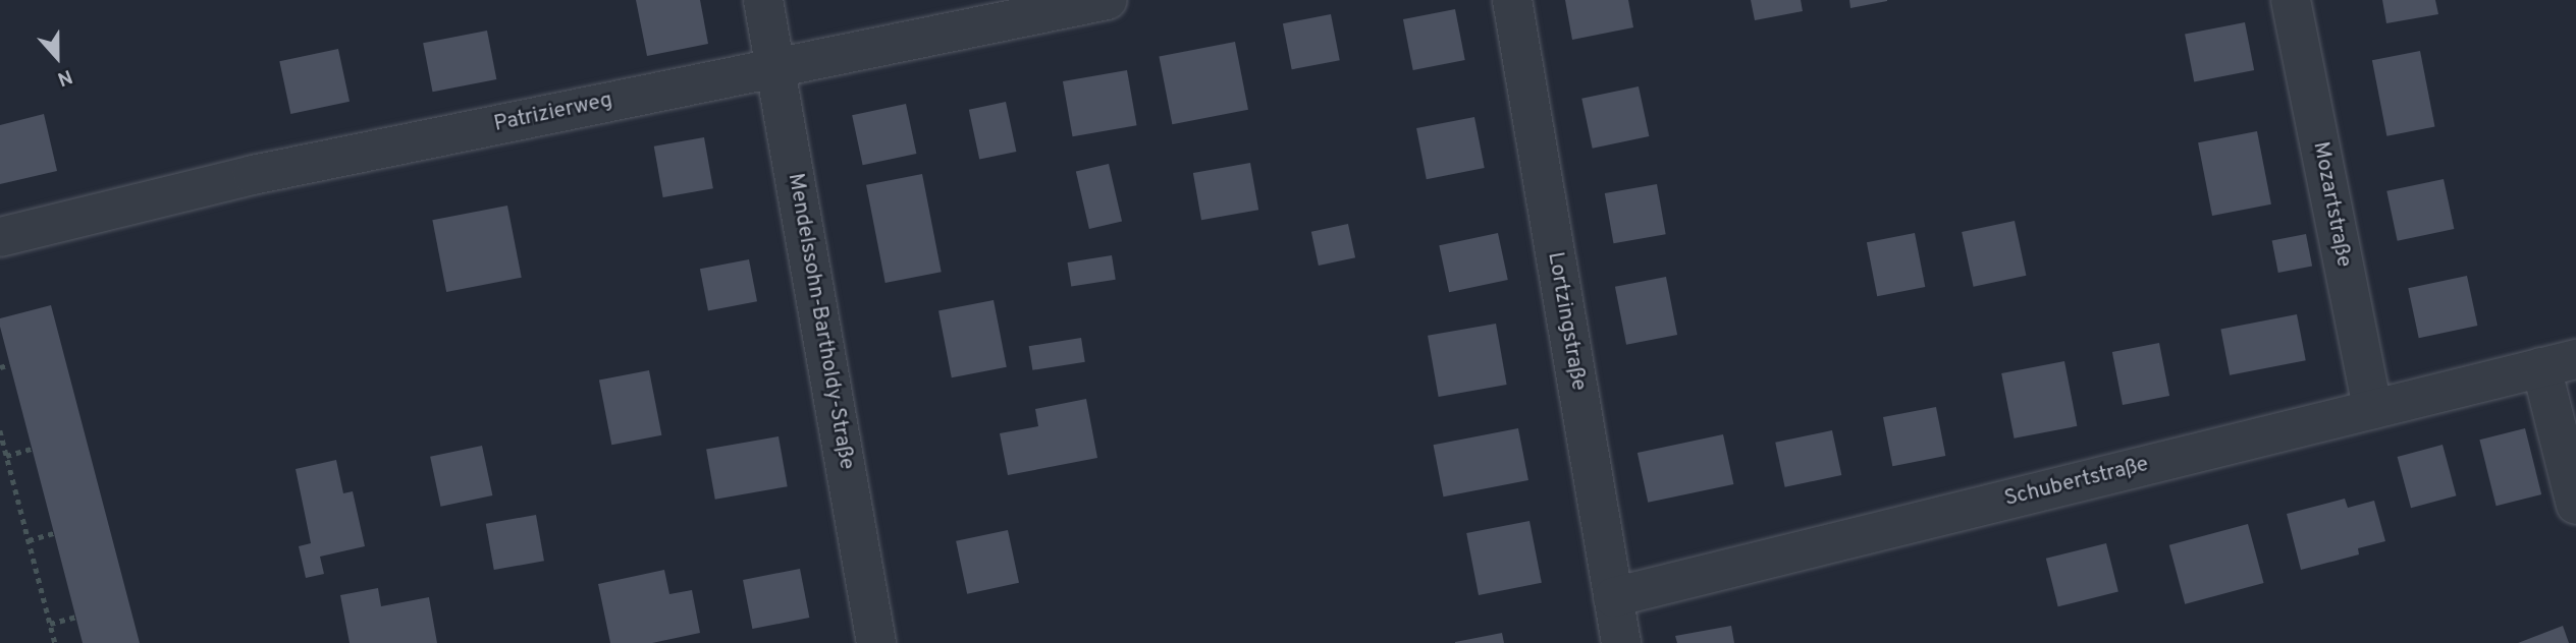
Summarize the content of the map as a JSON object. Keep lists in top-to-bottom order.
{
  "streets": {
    "street": [
      "Patrizierweg",
      "Mozartstraße",
      "Mendelssohn-Bartholdy-Straße",
      "Lortzingstraße",
      "Schubertstraße"
    ]
  },
  "crossings": [
    ["Patrizierweg", "Mendelssohn-Bartholdy-Straße"],
    ["Mozartstraße", "Schubertstraße"],
    ["Lortzingstraße", "Schubertstraße"]
  ],
  "north": "bottom"
}
